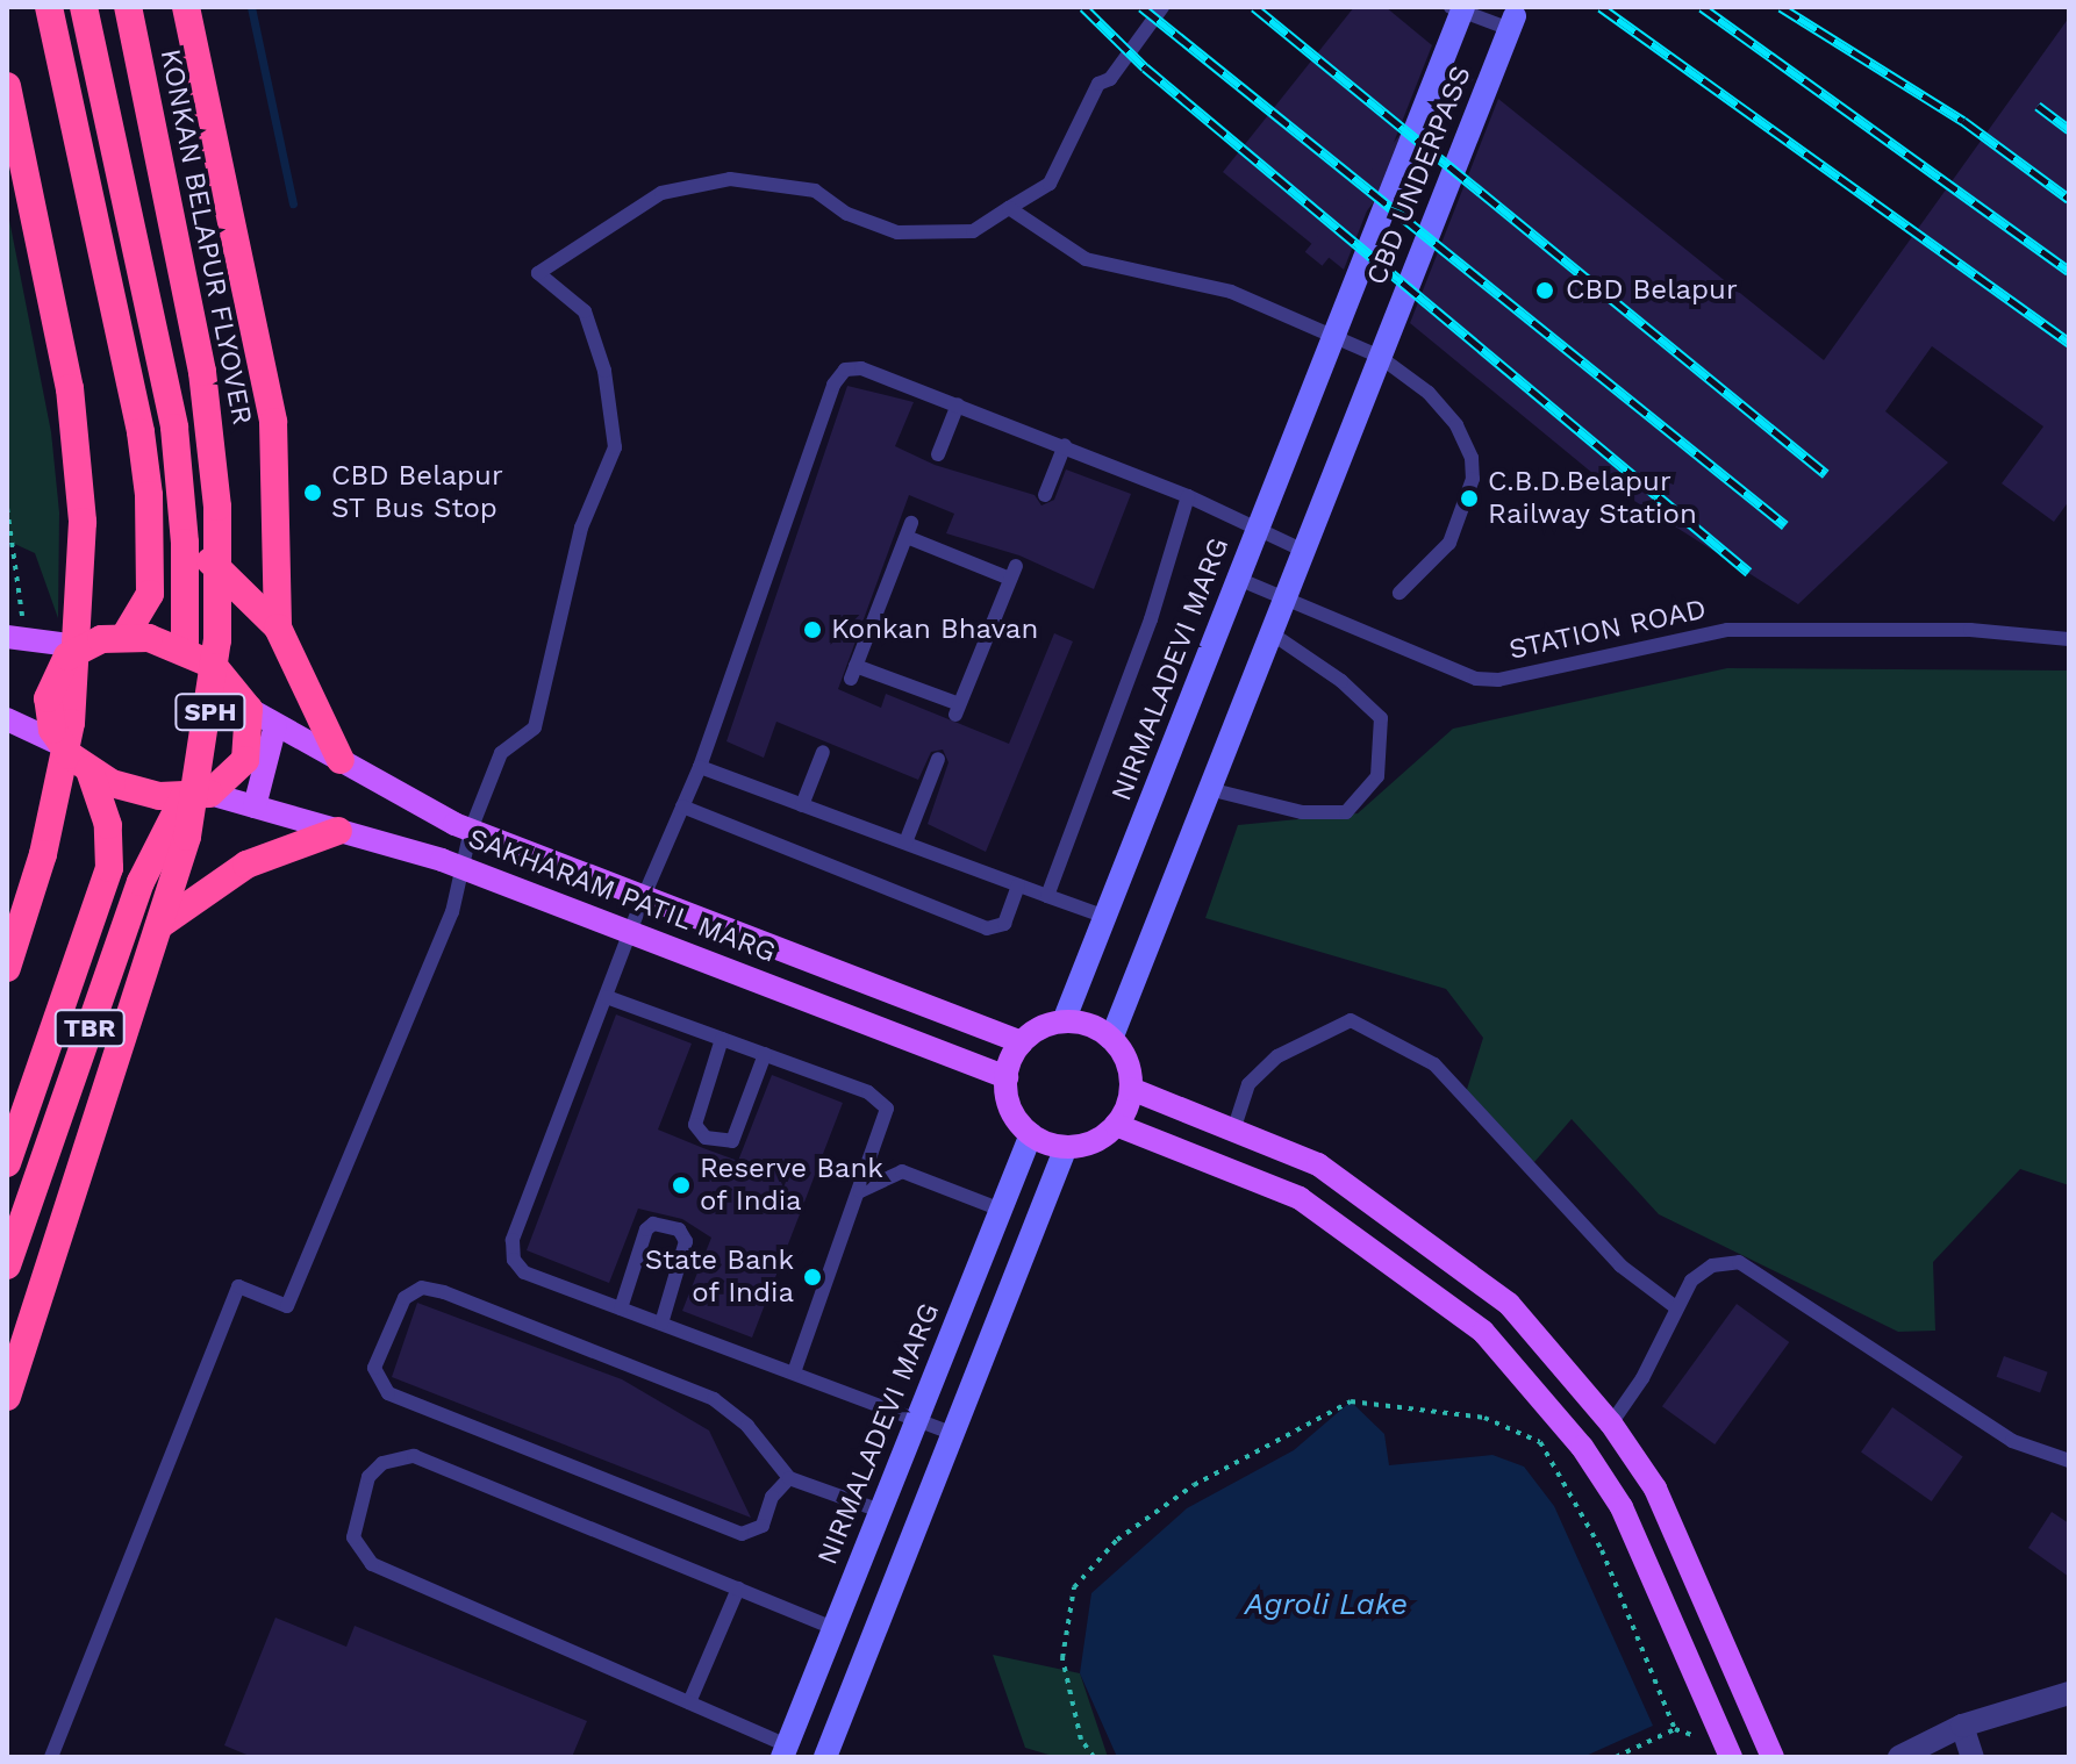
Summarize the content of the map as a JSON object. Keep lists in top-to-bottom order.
{
  "streets": {
    "highway": ["KONKAN BELAPUR FLYOVER", "SPH", "TBR"],
    "main road": ["CBD UNDERPASS", "NIRMALADEVI MARG", "SAKHARAM PATIL MARG"],
    "lane": ["STATION ROAD"]
  },
  "crossings": [
    ["CBD UNDERPASS", "NIRMALADEVI MARG"],
    ["STATION ROAD", "NIRMALADEVI MARG"],
    ["NIRMALADEVI MARG", "SAKHARAM PATIL MARG"],
    ["SAKHARAM PATIL MARG", "TBR"]
  ],
  "water": ["Agroli Lake"],
  "places": [
    "CBD Belapur",
    "CBD Belapur ST Bus Stop",
    "C.B.D.Belapur Railway Station",
    "Konkan Bhavan",
    "Reserve Bank of India",
    "State Bank of India"
  ]
}
